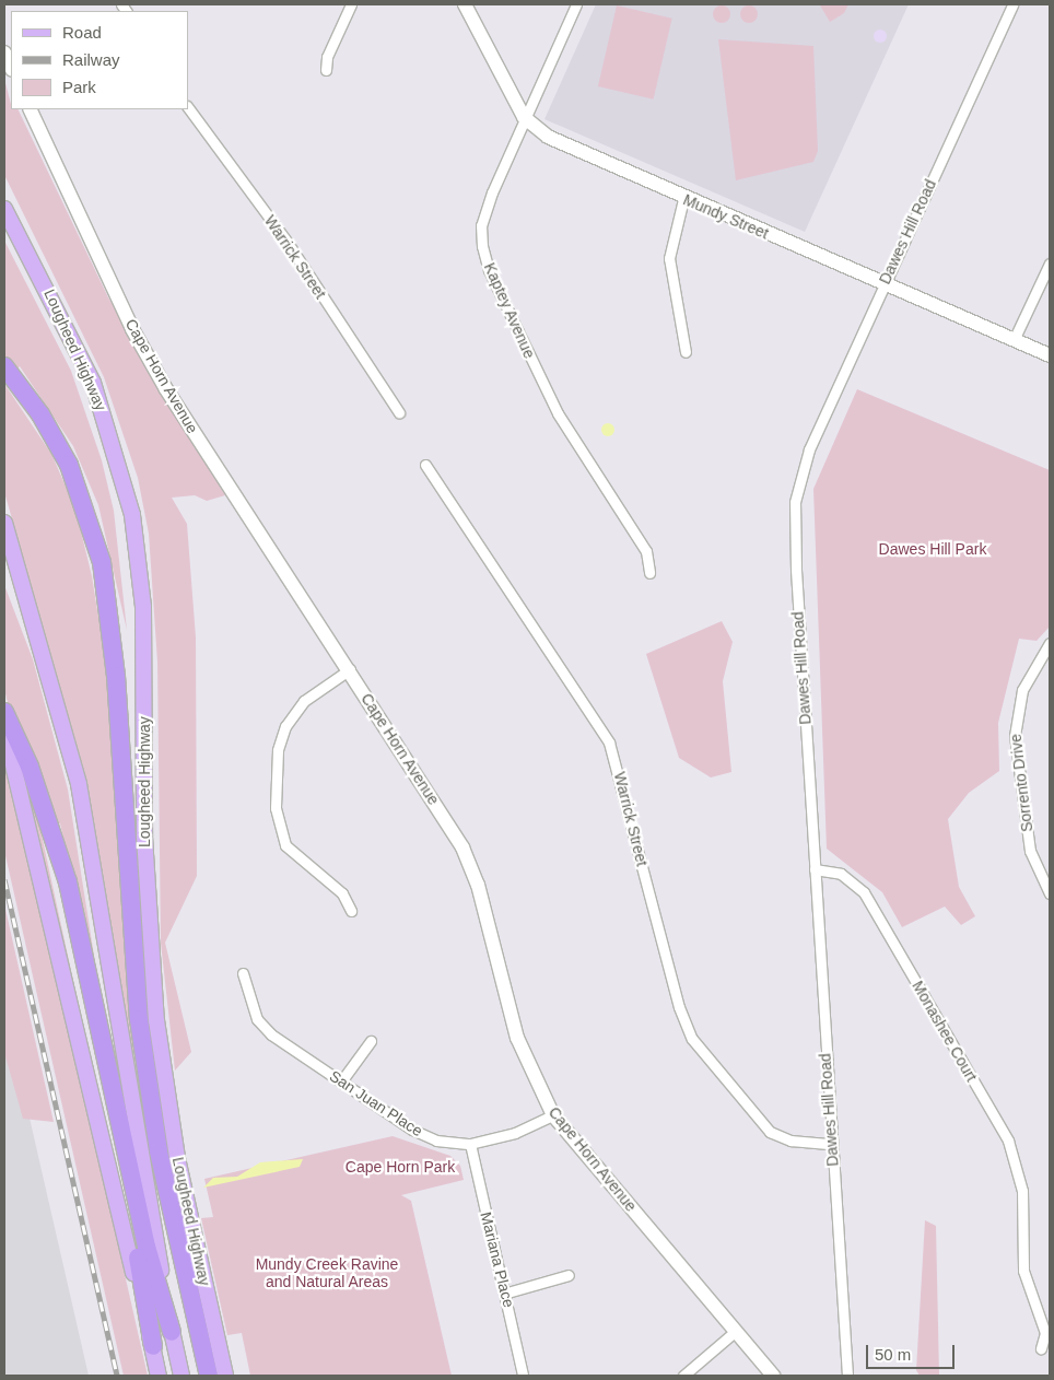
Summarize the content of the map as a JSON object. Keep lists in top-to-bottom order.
{
  "streets": {
    "main road": ["Lougheed Highway"],
    "street": [
      "Mundy Street",
      "Dawes Hill Road",
      "Warrick Street",
      "Kaptey Avenue",
      "Cape Horn Avenue",
      "Sorrento Drive",
      "Monashee Court",
      "San Juan Place",
      "Mariana Place"
    ]
  },
  "crossings": [
    ["Mundy Street", "Dawes Hill Road"],
    ["Mundy Street", "Kaptey Avenue"],
    ["Dawes Hill Road", "Warrick Street"],
    ["Dawes Hill Road", "Monashee Court"],
    ["Cape Horn Avenue", "San Juan Place"],
    ["San Juan Place", "Mariana Place"]
  ],
  "parks": ["Dawes Hill Park", "Cape Horn Park", "Mundy Creek Ravine and Natural Areas"],
  "legend": ["Road", "Railway", "Park"],
  "scale_bar": "50 m"
}
